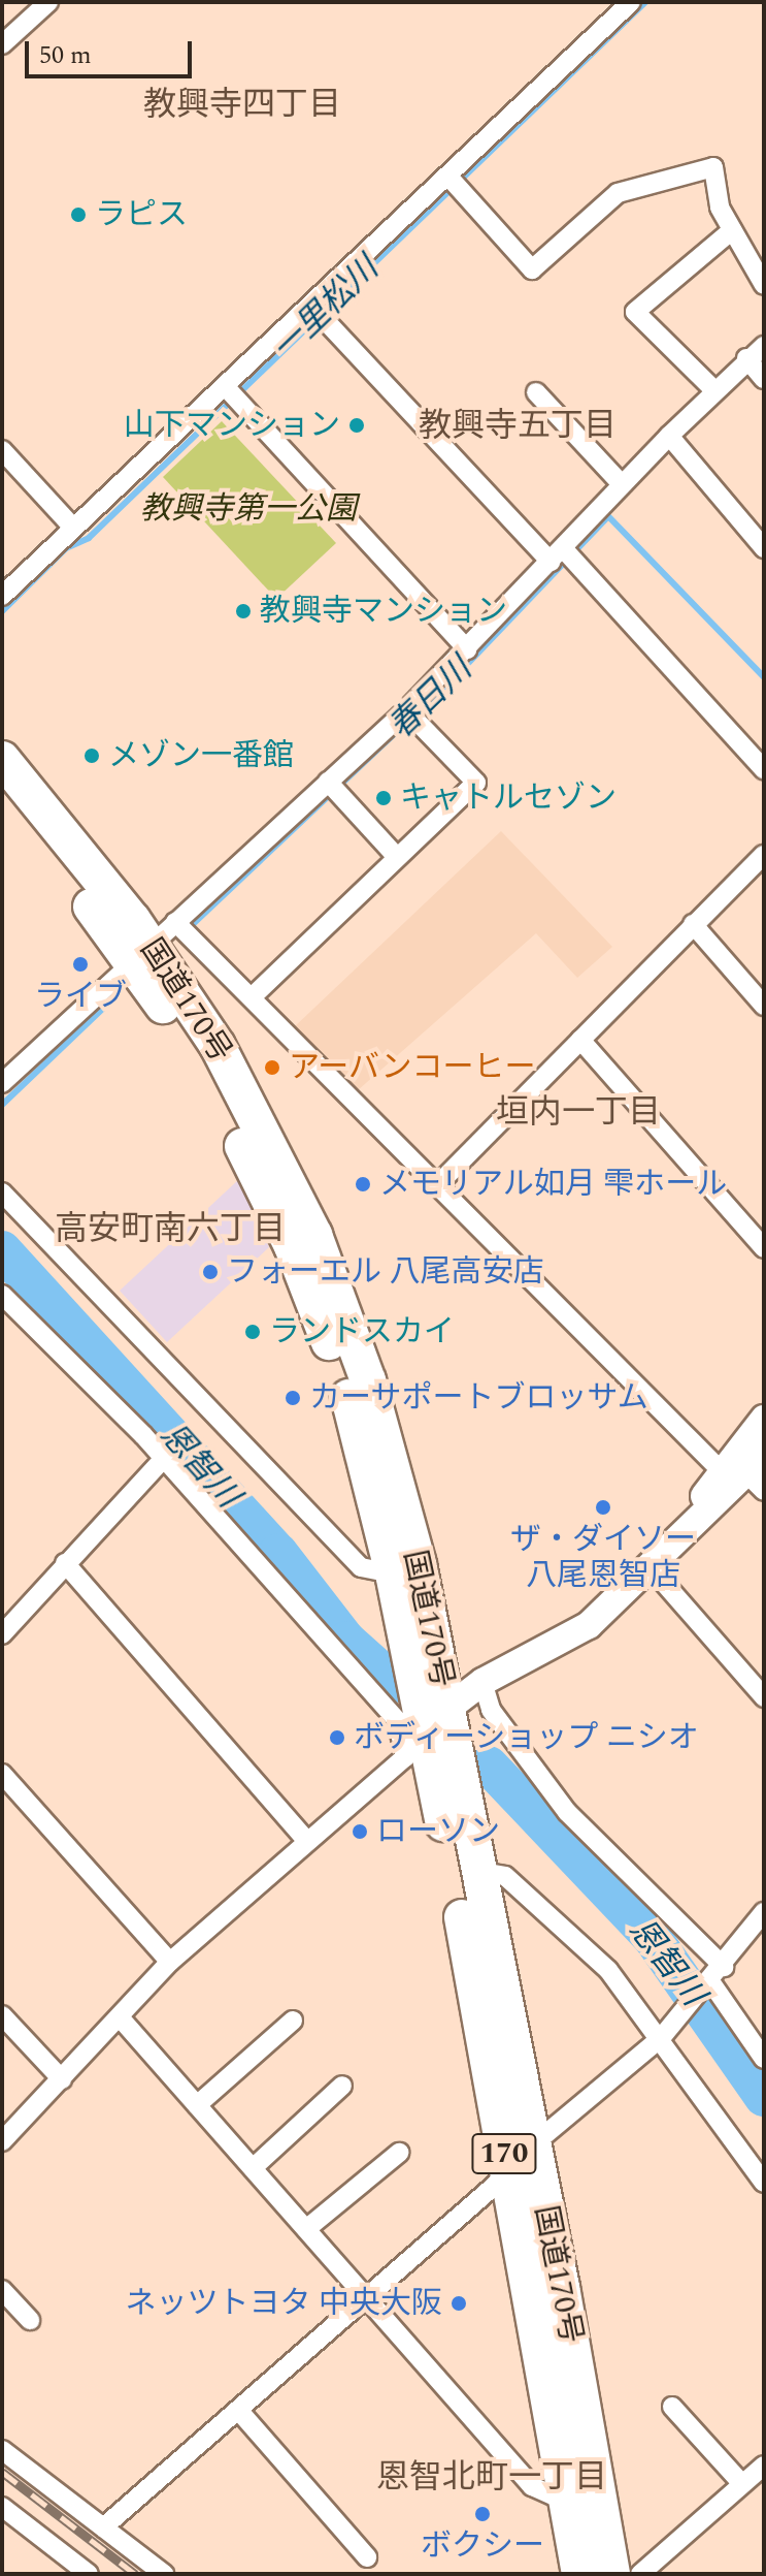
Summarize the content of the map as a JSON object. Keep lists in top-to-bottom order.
{
  "streets": {
    "highway": ["国道170号", "170"]
  },
  "districts": [
    "教興寺四丁目",
    "教興寺五丁目",
    "垣内一丁目",
    "高安町南六丁目",
    "恩智北町一丁目"
  ],
  "water": ["一里松川", "春日川", "恩智川"],
  "parks": ["教興寺第一公園"],
  "places": [
    "ラピス",
    "山下マンション",
    "教興寺マンション",
    "メゾン一番館",
    "キャトルセゾン",
    "ライブ",
    "アーバンコーヒー",
    "メモリアル如月 雫ホール",
    "フォーエル 八尾高安店",
    "ランドスカイ",
    "カーサポートブロッサム",
    "ザ・ダイソー 八尾恩智店",
    "ボディーショップ ニシオ",
    "ローソン",
    "ネッツトヨタ 中央大阪",
    "ボクシー"
  ],
  "scale_bar": "50 m"
}
